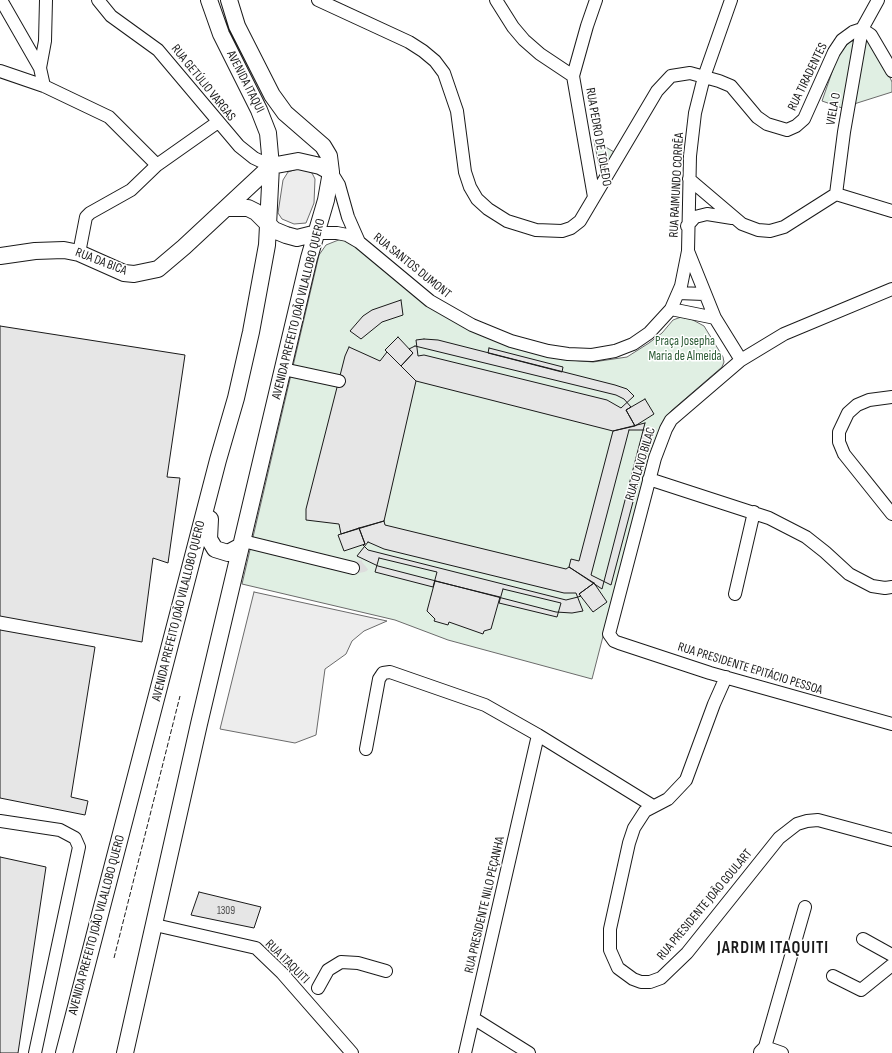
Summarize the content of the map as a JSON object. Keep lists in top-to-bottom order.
{
  "streets": {
    "main road": ["AVENIDA ITAQUI", "RUA DA BICA", "AVENIDA PREFEITO JOÃO VILALLOBO QUERO"],
    "street": [
      "RUA TIRADENTES",
      "RUA GETÚLIO VARGAS",
      "VIELA O",
      "RUA PEDRO DE TOLEDO",
      "RUA RAIMUNDO CORRÊA",
      "RUA SANTOS DUMONT",
      "RUA OLAVO BILAC",
      "RUA PRESIDENTE EPITÁCIO PESSOA",
      "RUA PRESIDENTE NILO PEÇANHA",
      "RUA PRESIDENTE JOÃO GOULART",
      "RUA ITAQUITI"
    ]
  },
  "crossings": [
    ["RUA TIRADENTES", "VIELA O"],
    ["RUA TIRADENTES", "RUA PEDRO DE TOLEDO"],
    ["RUA TIRADENTES", "RUA RAIMUNDO CORRÊA"],
    ["AVENIDA ITAQUI", "RUA GETÚLIO VARGAS"],
    ["AVENIDA ITAQUI", "RUA DA BICA"],
    ["AVENIDA ITAQUI", "RUA SANTOS DUMONT"],
    ["AVENIDA ITAQUI", "AVENIDA PREFEITO JOÃO VILALLOBO QUERO"],
    ["RUA GETÚLIO VARGAS", "RUA DA BICA"],
    ["RUA GETÚLIO VARGAS", "RUA SANTOS DUMONT"],
    ["RUA GETÚLIO VARGAS", "AVENIDA PREFEITO JOÃO VILALLOBO QUERO"],
    ["RUA RAIMUNDO CORRÊA", "RUA SANTOS DUMONT"],
    ["RUA RAIMUNDO CORRÊA", "RUA OLAVO BILAC"],
    ["RUA DA BICA", "RUA SANTOS DUMONT"],
    ["RUA DA BICA", "AVENIDA PREFEITO JOÃO VILALLOBO QUERO"],
    ["RUA SANTOS DUMONT", "AVENIDA PREFEITO JOÃO VILALLOBO QUERO"],
    ["AVENIDA PREFEITO JOÃO VILALLOBO QUERO", "RUA ITAQUITI"],
    ["RUA OLAVO BILAC", "RUA PRESIDENTE EPITÁCIO PESSOA"],
    ["RUA PRESIDENTE EPITÁCIO PESSOA", "RUA PRESIDENTE JOÃO GOULART"]
  ],
  "districts": ["JARDIM ITAQUITI"],
  "parks": ["Praça Josepha Maria de Almeida"],
  "house_numbers": ["1309"]
}
